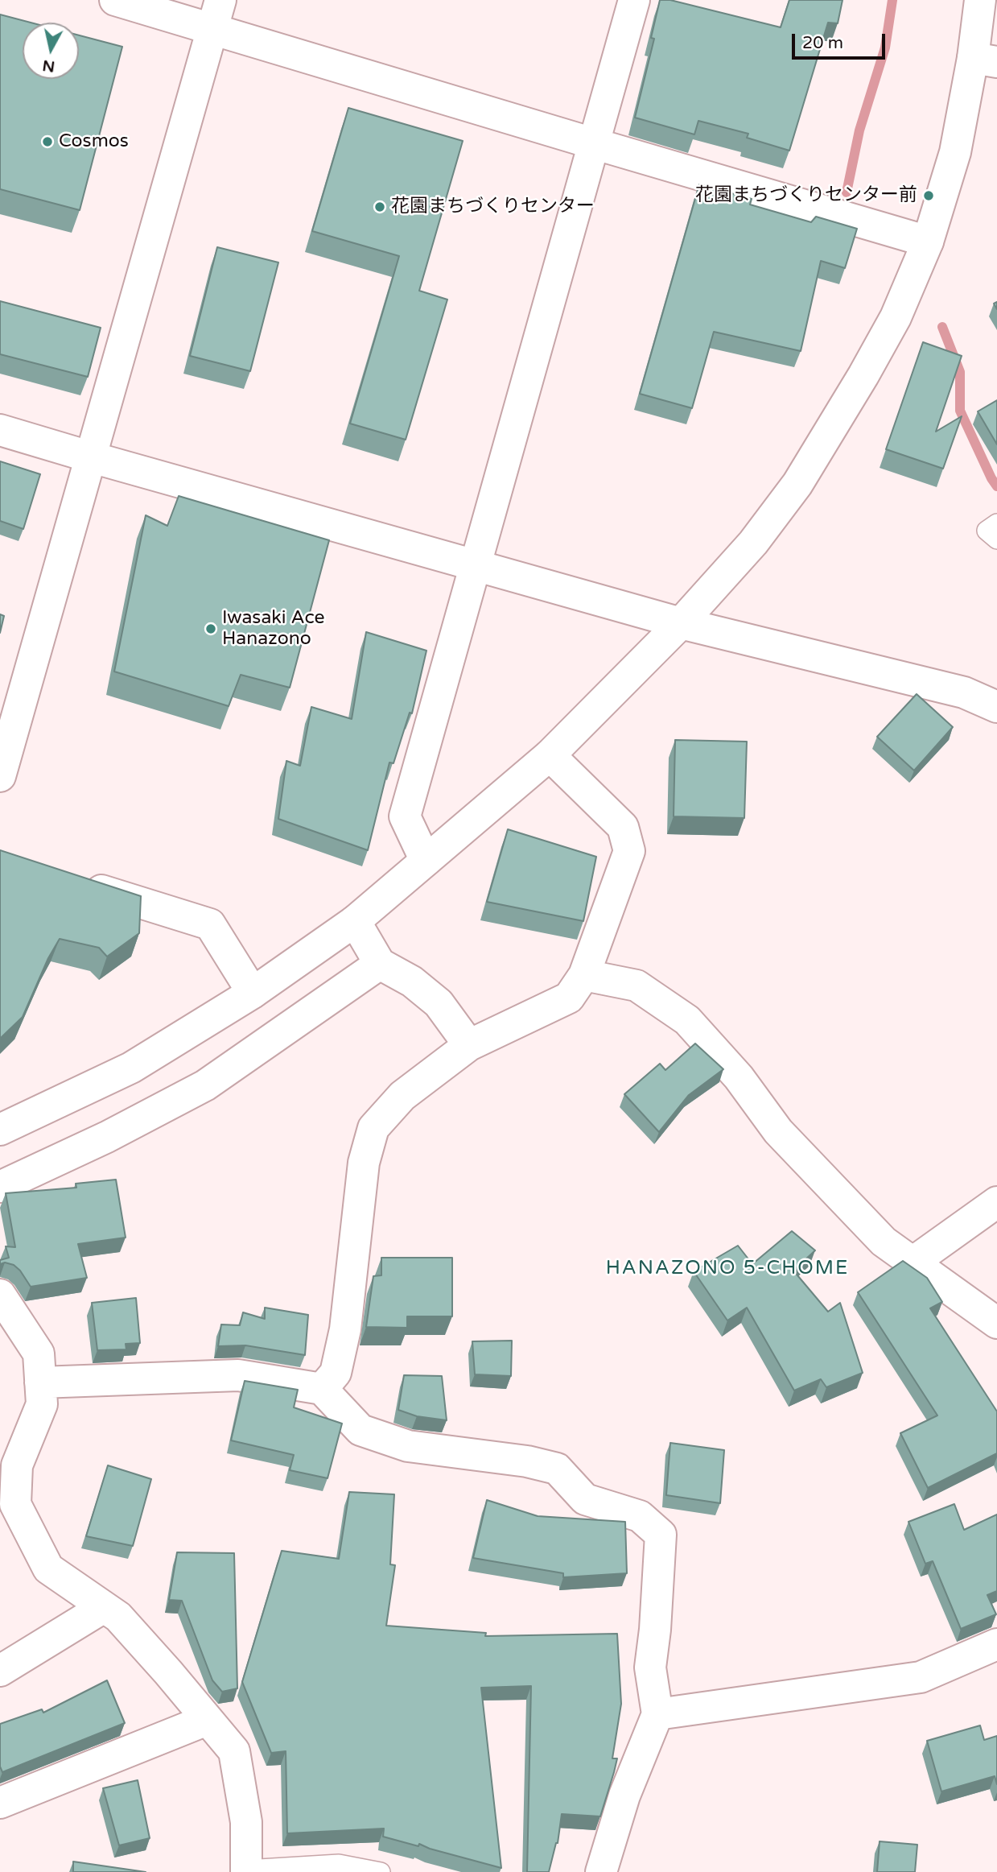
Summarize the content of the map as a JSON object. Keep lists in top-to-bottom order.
{
  "districts": ["HANAZONO 5-CHOME"],
  "places": [
    "Cosmos",
    "花園まちづくりセンター前",
    "花園まちづくりセンター",
    "Iwasaki Ace Hanazono"
  ],
  "scale_bar": "20 m",
  "north": "bottom"
}
